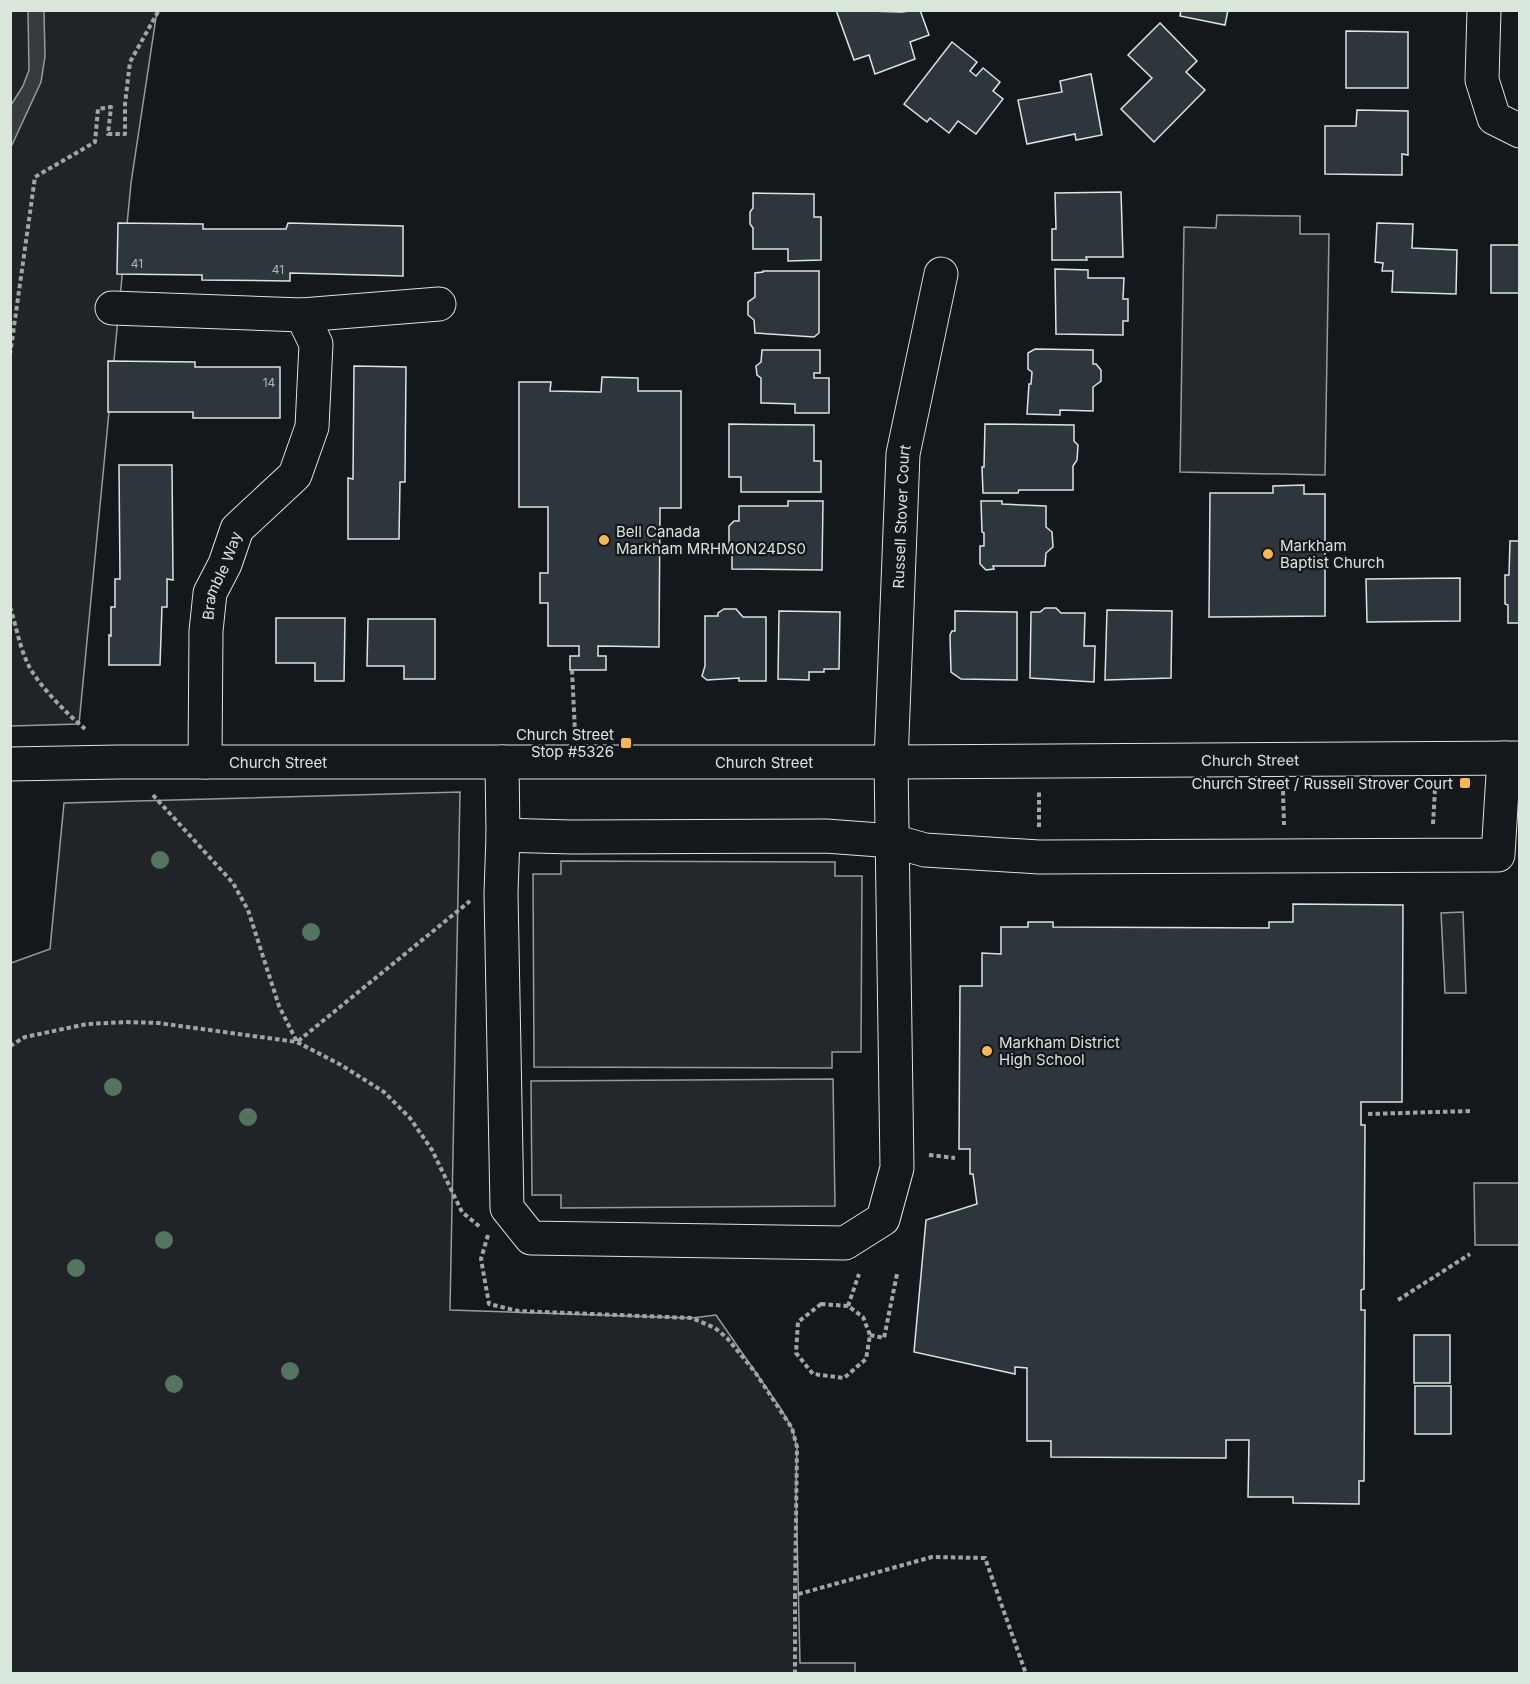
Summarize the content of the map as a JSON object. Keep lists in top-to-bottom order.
{
  "streets": {
    "street": ["Russell Stover Court", "Bramble Way", "Church Street"]
  },
  "crossings": [
    ["Russell Stover Court", "Church Street"],
    ["Bramble Way", "Church Street"]
  ],
  "places": {
    "other": ["Bell Canada Markham MRHMON24DS0", "Markham Baptist Church", "Markham District High School"],
    "transit": ["Church Street Stop #5326", "Church Street / Russell Strover Court"]
  },
  "house_numbers": ["41", "41", "14"]
}
